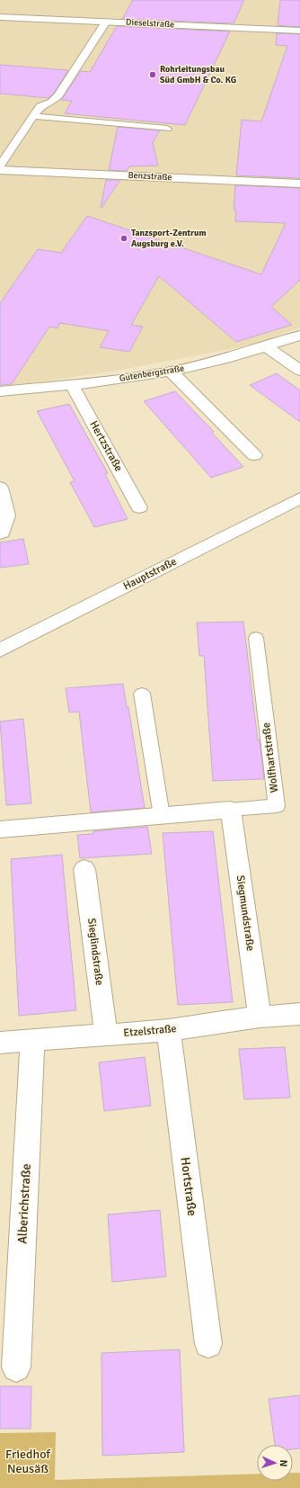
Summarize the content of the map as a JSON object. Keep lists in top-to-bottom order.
{
  "streets": {
    "street": [
      "Dieselstraße",
      "Benzstraße",
      "Gutenbergstraße",
      "Hertzstraße",
      "Hauptstraße",
      "Wolfhartstraße",
      "Siegmundstraße",
      "Sieglindstraße",
      "Etzelstraße",
      "Hortstraße",
      "Alberichstraße"
    ]
  },
  "crossings": [
    ["Gutenbergstraße", "Hertzstraße"],
    ["Wolfhartstraße", "Siegmundstraße"],
    ["Siegmundstraße", "Etzelstraße"],
    ["Sieglindstraße", "Etzelstraße"],
    ["Etzelstraße", "Hortstraße"],
    ["Etzelstraße", "Alberichstraße"]
  ],
  "parks": ["Friedhof Neusäß"],
  "places": ["Rohrleitungsbau Süd GmbH & Co. KG", "Tanzsport-Zentrum Augsburg e.V."],
  "north": "right"
}
